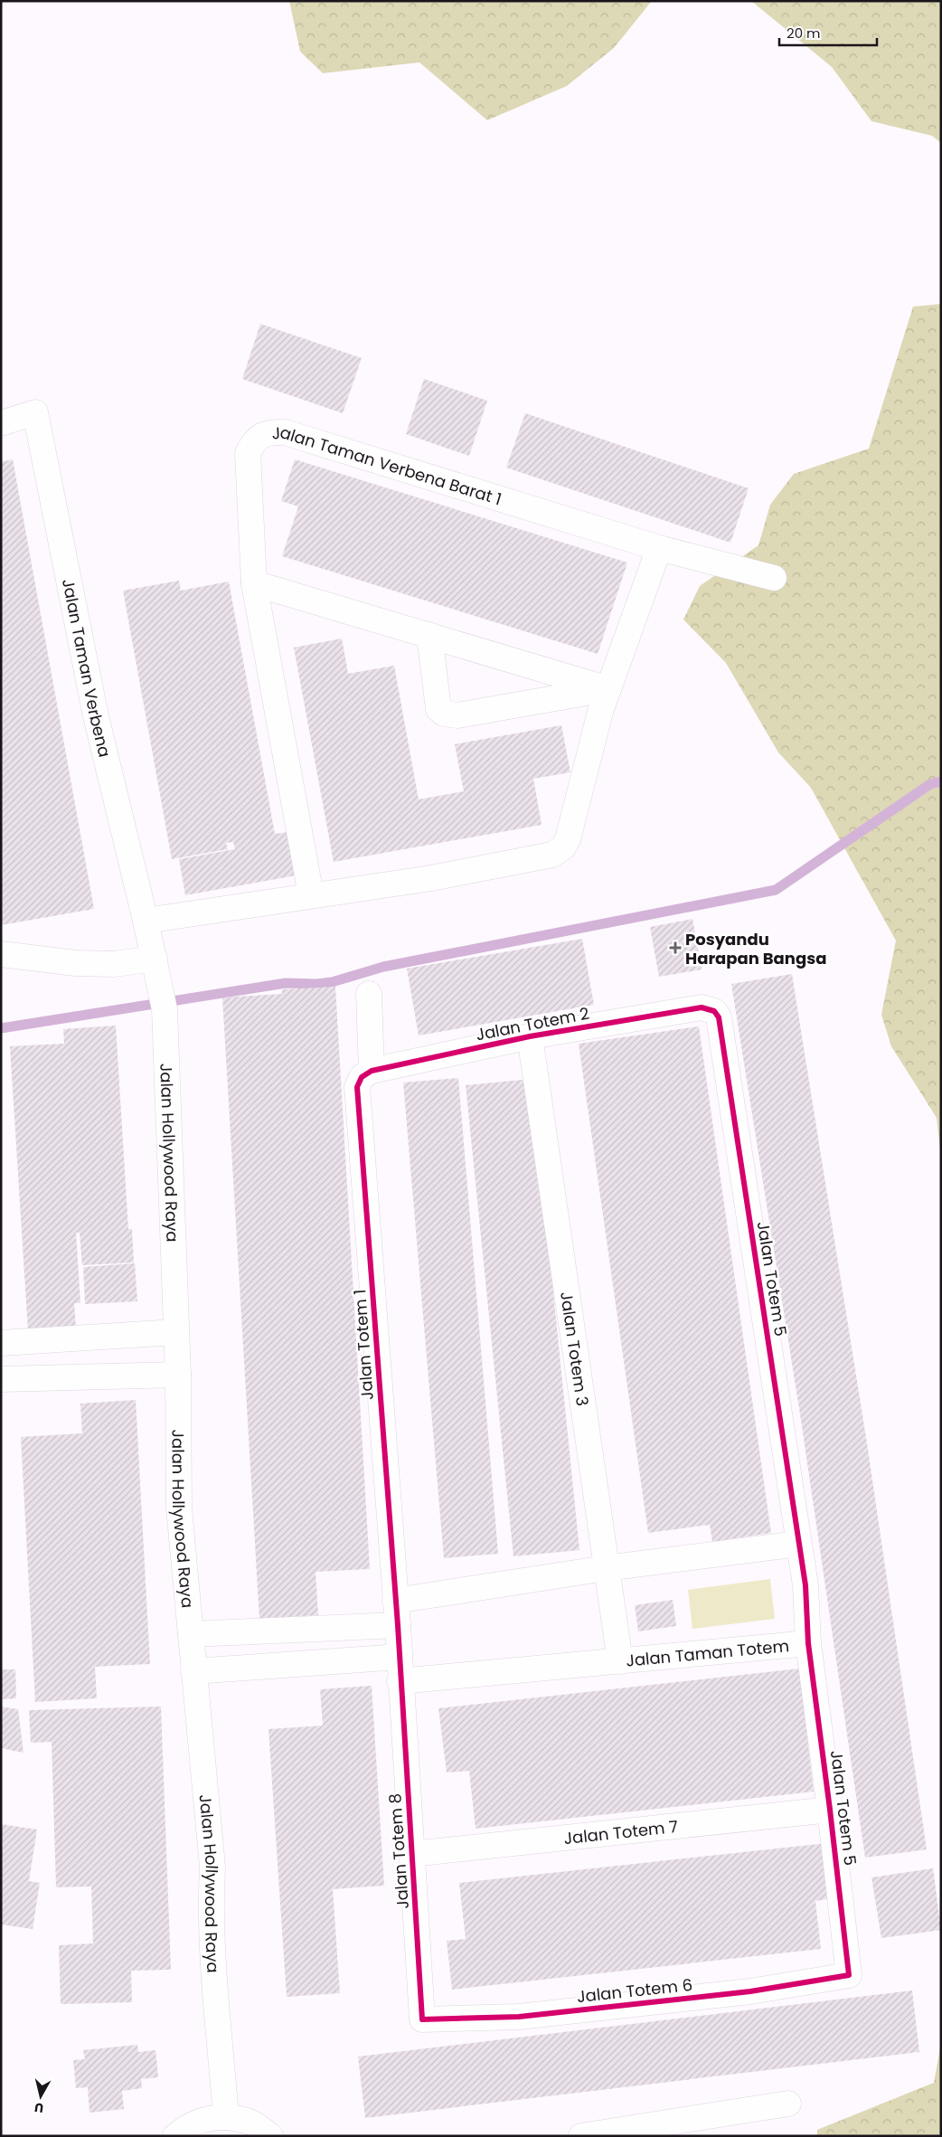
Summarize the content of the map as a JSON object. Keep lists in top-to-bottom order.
{
  "streets": {
    "street": [
      "Jalan Taman Verbena Barat 1",
      "Jalan Taman Verbena",
      "Jalan Totem 2",
      "Jalan Hollywood Raya",
      "Jalan Totem 5",
      "Jalan Totem 1",
      "Jalan Totem 3",
      "Jalan Taman Totem",
      "Jalan Totem 7",
      "Jalan Totem 8",
      "Jalan Totem 6"
    ]
  },
  "crossings": [
    ["Jalan Taman Verbena", "Jalan Hollywood Raya"],
    ["Jalan Totem 2", "Jalan Totem 5"],
    ["Jalan Totem 2", "Jalan Totem 1"],
    ["Jalan Totem 2", "Jalan Totem 3"],
    ["Jalan Totem 5", "Jalan Taman Totem"],
    ["Jalan Totem 5", "Jalan Totem 7"],
    ["Jalan Totem 5", "Jalan Totem 6"],
    ["Jalan Totem 3", "Jalan Taman Totem"],
    ["Jalan Taman Totem", "Jalan Totem 8"],
    ["Jalan Totem 7", "Jalan Totem 8"],
    ["Jalan Totem 8", "Jalan Totem 6"]
  ],
  "places": {
    "health": ["Posyandu Harapan Bangsa"]
  },
  "scale_bar": "20 m",
  "north": "bottom"
}
